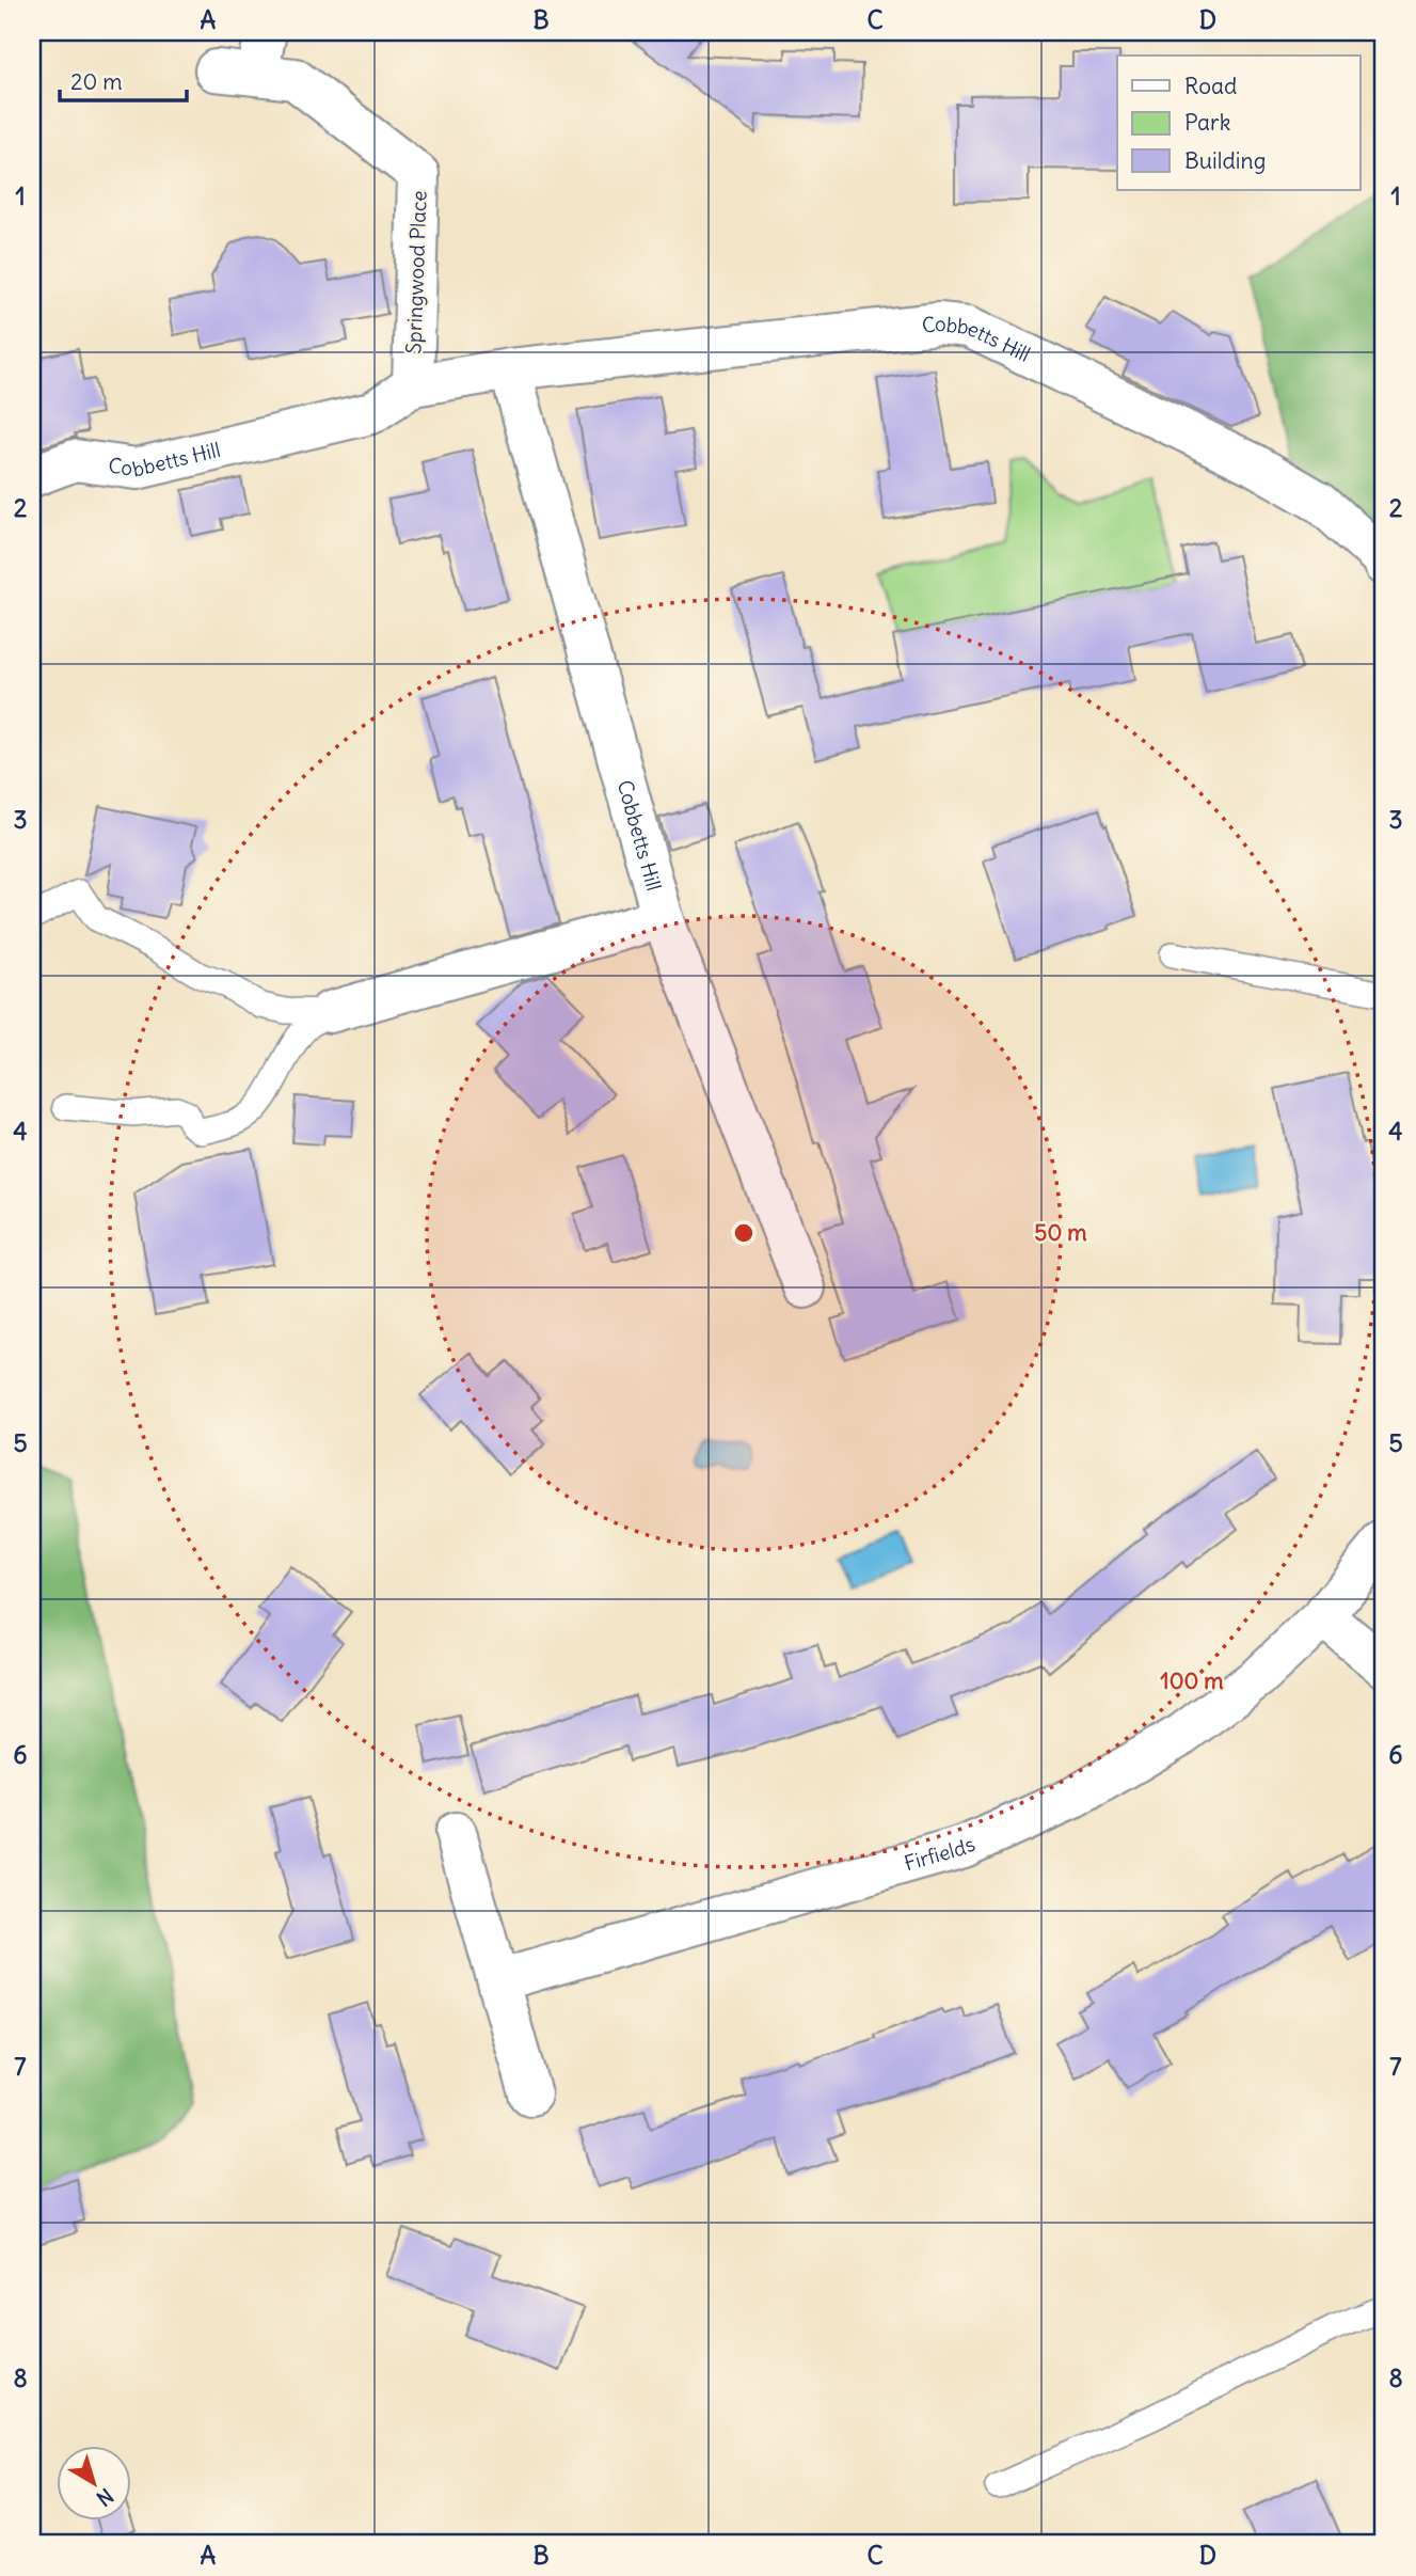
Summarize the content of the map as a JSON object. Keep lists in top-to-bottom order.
{
  "streets": {
    "street": ["Springwood Place", "Cobbetts Hill", "Firfields"]
  },
  "crossings": [
    ["Springwood Place", "Cobbetts Hill"]
  ],
  "legend": ["Road", "Park", "Building"],
  "scale_bar": "20 m",
  "north": "bottom right",
  "grid": {
    "columns": [
      "A",
      "B",
      "C",
      "D"
    ],
    "rows": [
      "1",
      "2",
      "3",
      "4",
      "5",
      "6",
      "7",
      "8"
    ]
  },
  "rings": ["50 m", "100 m"]
}
